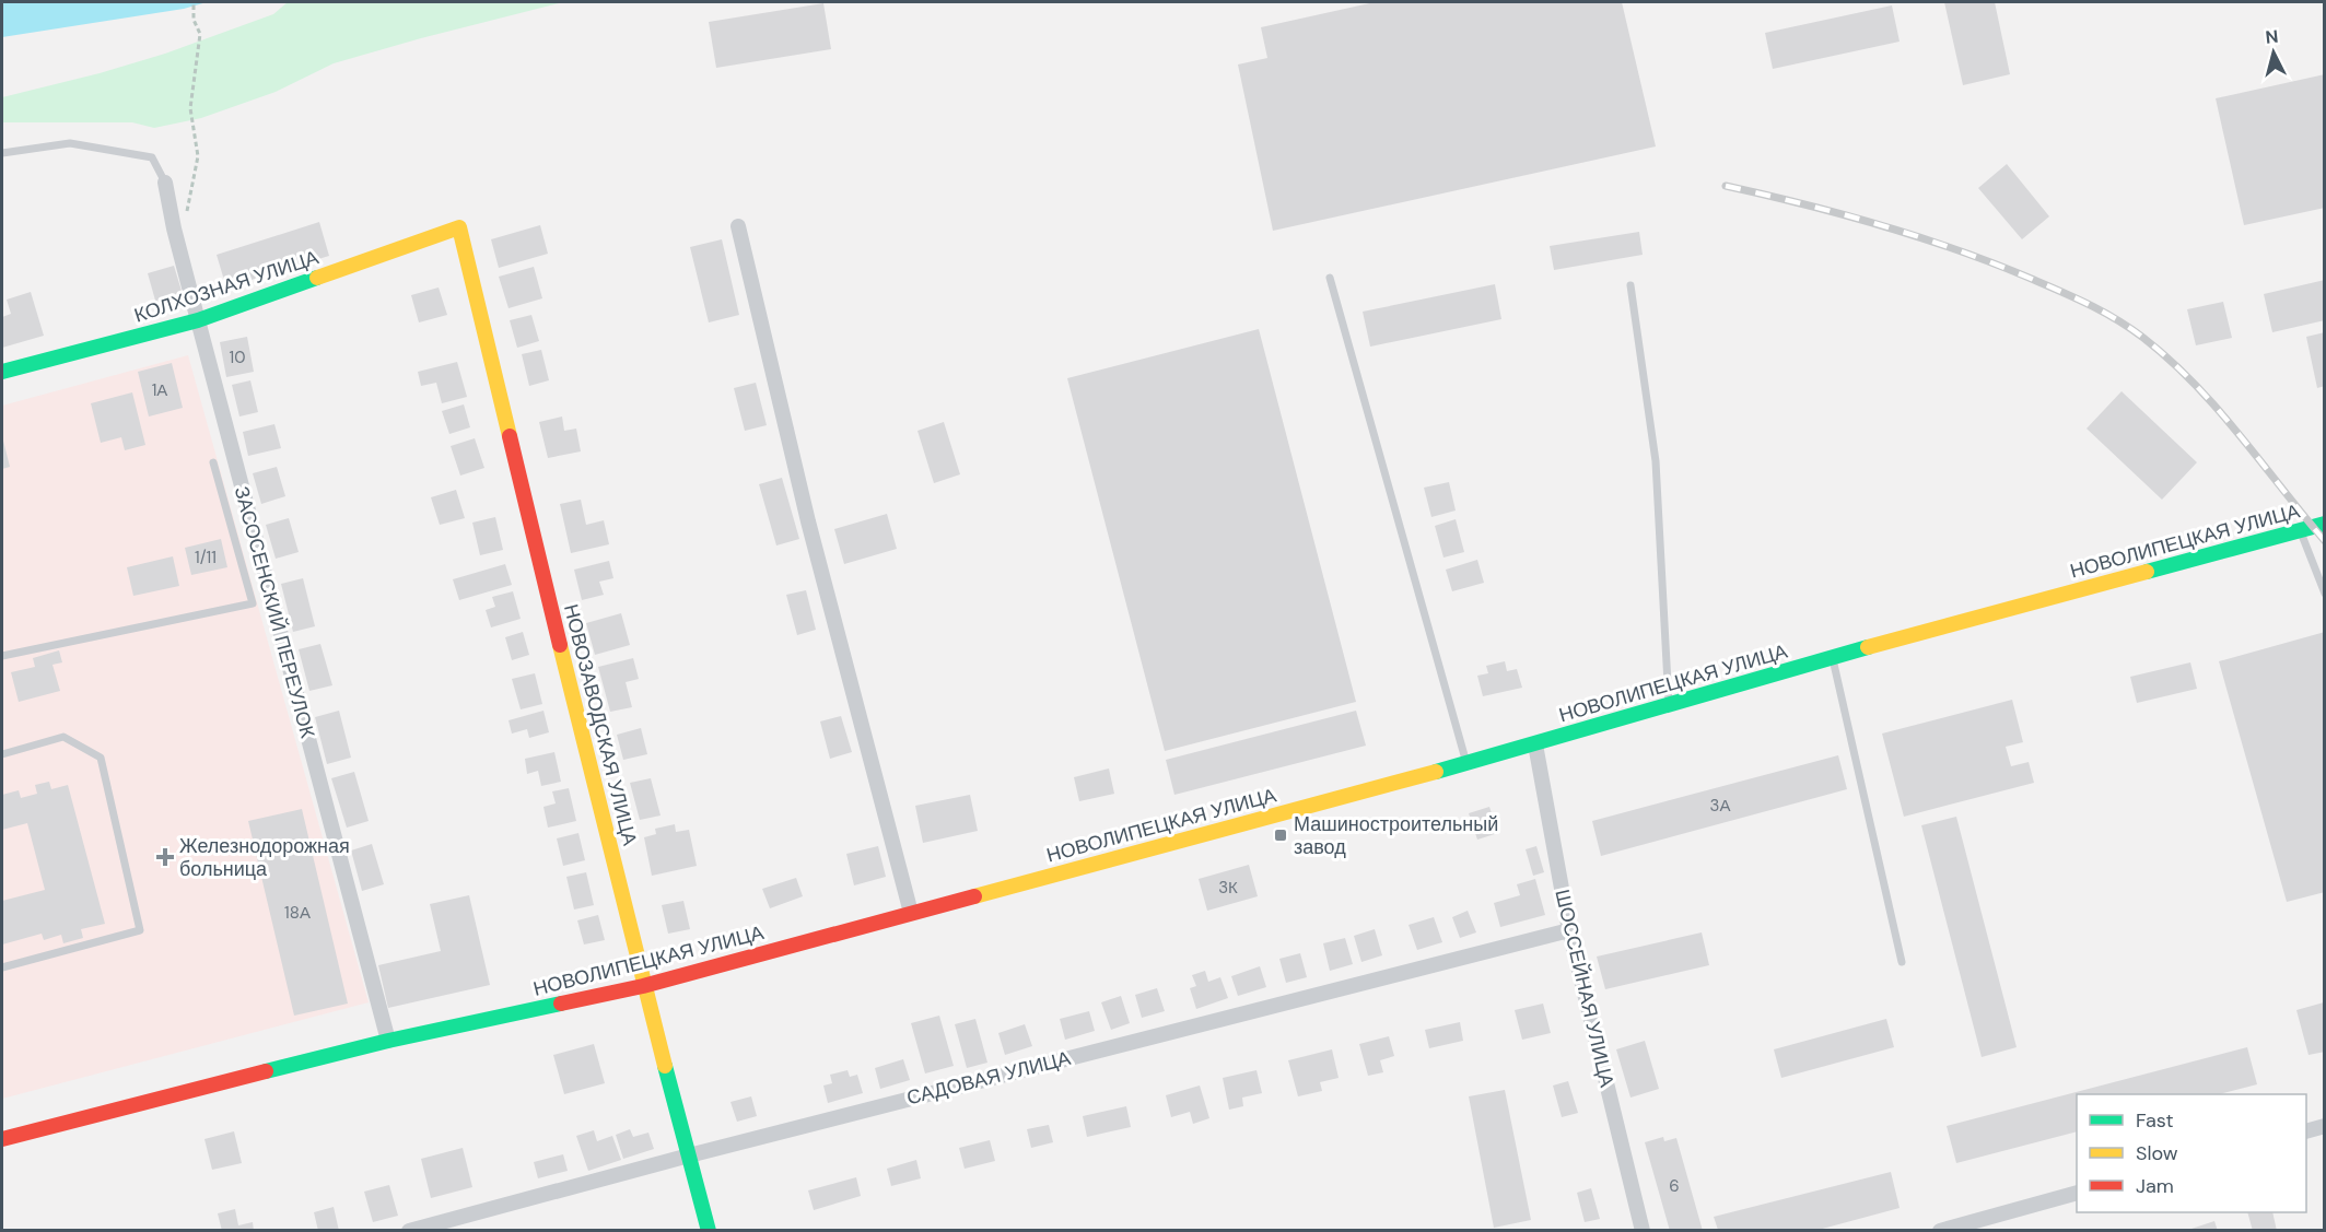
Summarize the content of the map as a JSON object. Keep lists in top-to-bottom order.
{
  "streets": {
    "street": [
      "КОЛХОЗНАЯ УЛИЦА",
      "НОВОЛИПЕЦКАЯ УЛИЦА",
      "ЗАСОСЕНСКИЙ ПЕРЕУЛОК",
      "НОВОЗАВОДСКАЯ УЛИЦА",
      "ШОССЕЙНАЯ УЛИЦА",
      "САДОВАЯ УЛИЦА"
    ]
  },
  "crossings": [
    ["КОЛХОЗНАЯ УЛИЦА", "ЗАСОСЕНСКИЙ ПЕРЕУЛОК"],
    ["КОЛХОЗНАЯ УЛИЦА", "НОВОЗАВОДСКАЯ УЛИЦА"],
    ["НОВОЛИПЕЦКАЯ УЛИЦА", "ЗАСОСЕНСКИЙ ПЕРЕУЛОК"],
    ["НОВОЛИПЕЦКАЯ УЛИЦА", "НОВОЗАВОДСКАЯ УЛИЦА"],
    ["НОВОЛИПЕЦКАЯ УЛИЦА", "ШОССЕЙНАЯ УЛИЦА"],
    ["НОВОЗАВОДСКАЯ УЛИЦА", "САДОВАЯ УЛИЦА"],
    ["ШОССЕЙНАЯ УЛИЦА", "САДОВАЯ УЛИЦА"]
  ],
  "places": {
    "transit": ["Машиностроительный завод"],
    "health": ["Железнодорожная больница"]
  },
  "house_numbers": [
    "10",
    "1А",
    "1/11",
    "3А",
    "3К",
    "18А",
    "6"
  ],
  "legend": ["Fast", "Slow", "Jam"],
  "north": "top"
}
